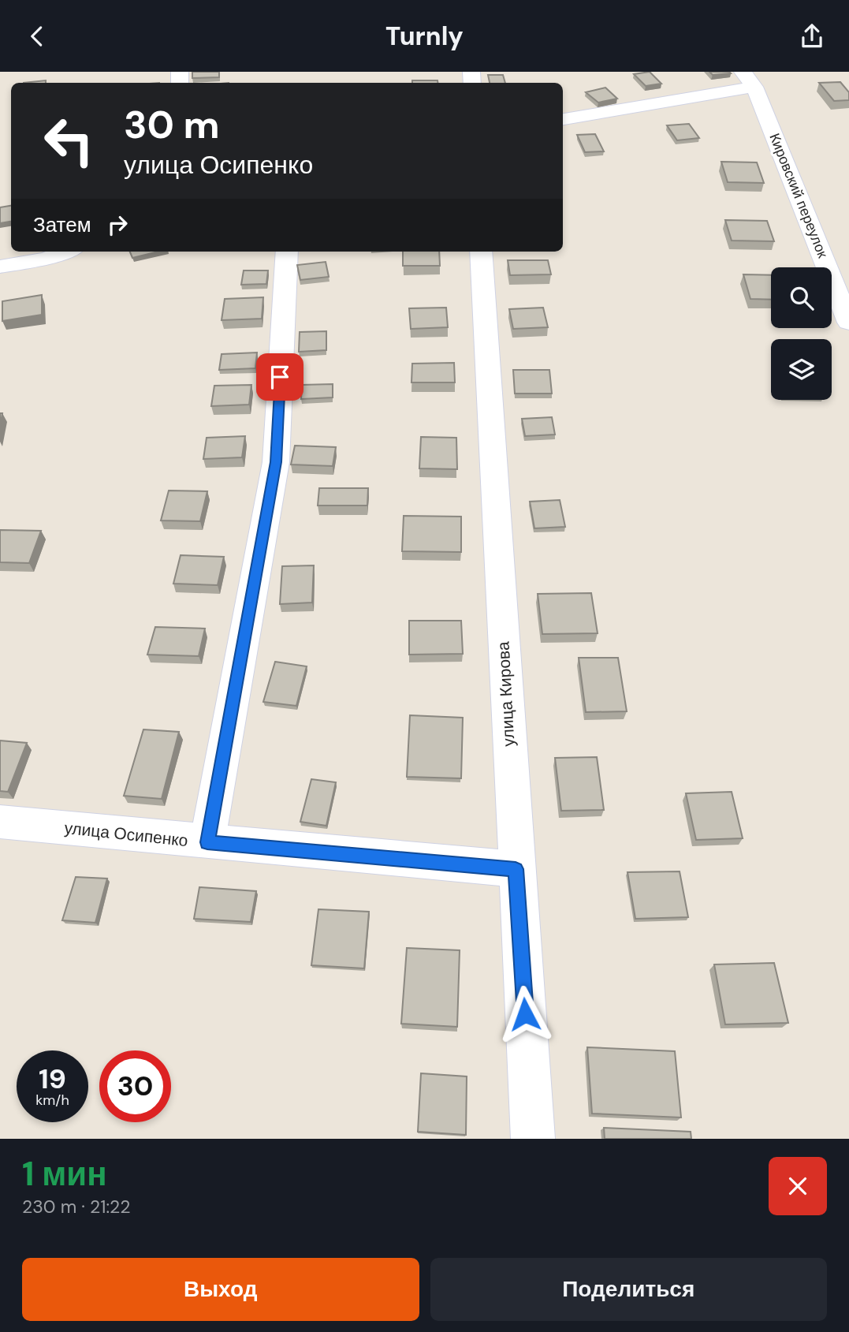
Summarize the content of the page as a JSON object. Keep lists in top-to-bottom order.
{
  "streets": {
    "street": ["Кировский переулок", "улица Кирова", "улица Осипенко"]
  },
  "crossings": [
    ["улица Кирова", "улица Осипенко"]
  ],
  "page": {
    "header": "Turnly",
    "turn": ["30 m", "улица Осипенко"],
    "then": "Затем",
    "speed": "19 km/h",
    "limit": "30",
    "heading": ["1 мин", "230 m · 21:22"],
    "buttons": ["Выход", "Поделиться"]
  }
}
